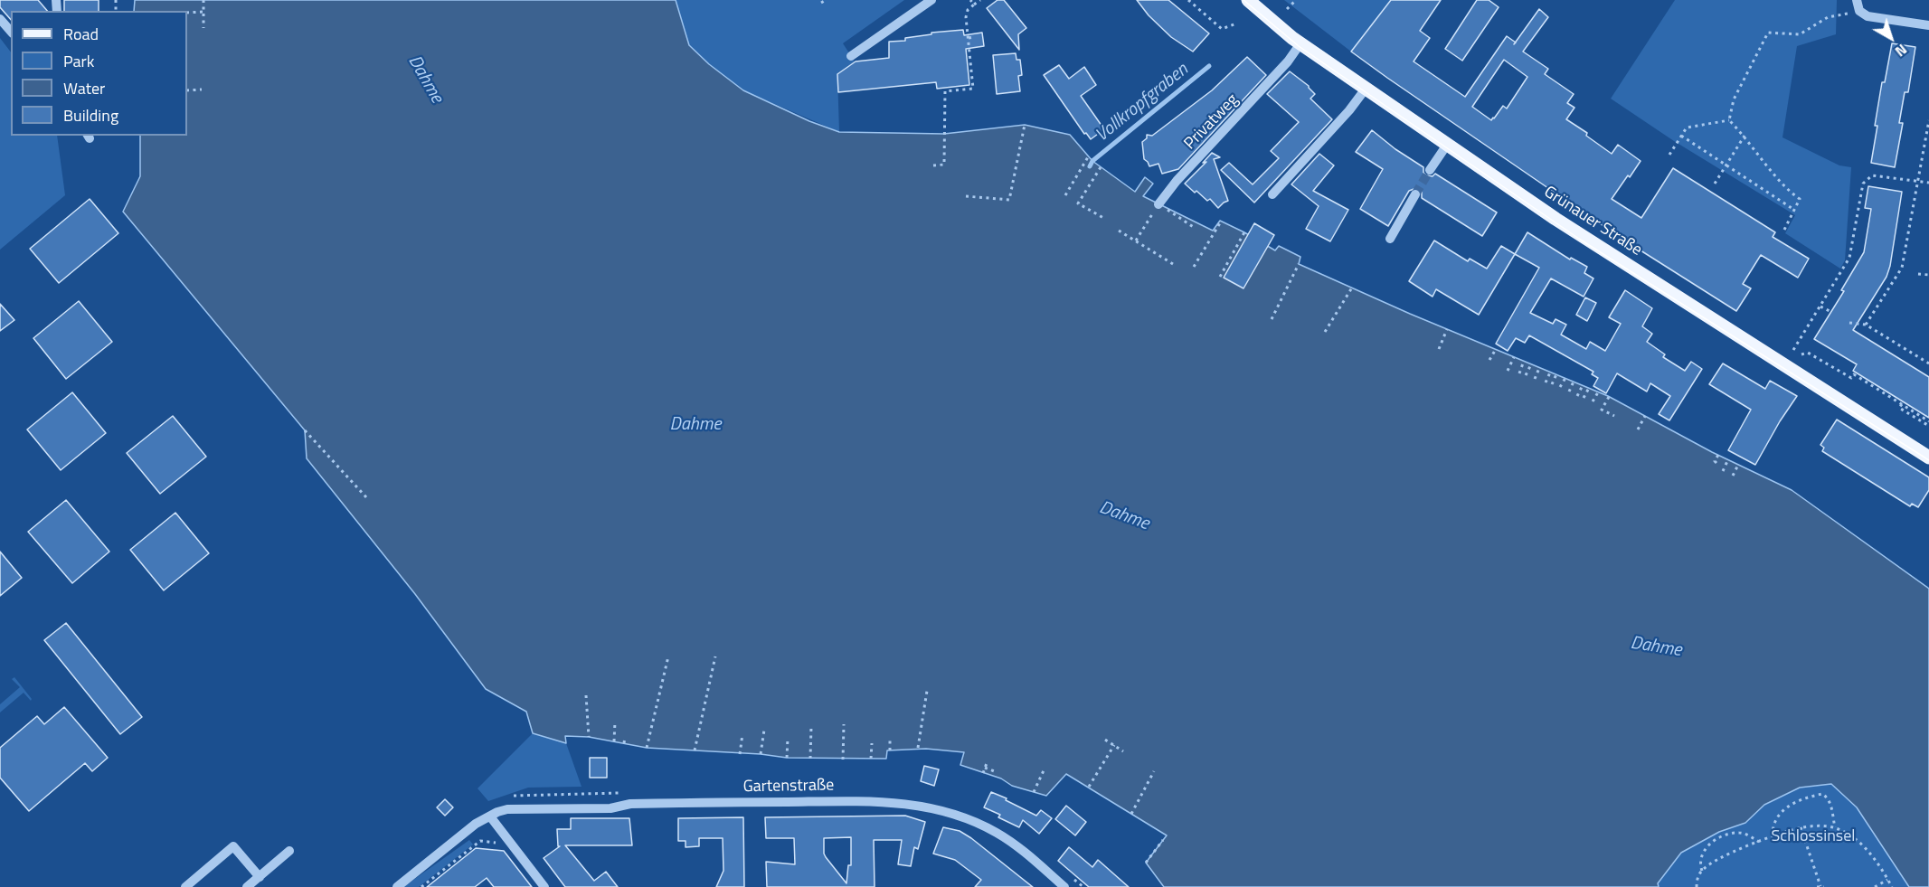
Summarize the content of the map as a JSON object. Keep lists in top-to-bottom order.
{
  "streets": {
    "main road": ["Grünauer Straße"],
    "street": ["Privatweg", "Gartenstraße"]
  },
  "crossings": [
    ["Privatweg", "Grünauer Straße"]
  ],
  "water": ["Dahme", "Vollkropfgraben"],
  "parks": ["Schlossinsel"],
  "legend": [
    "Road",
    "Park",
    "Water",
    "Building"
  ],
  "north": "bottom right"
}
